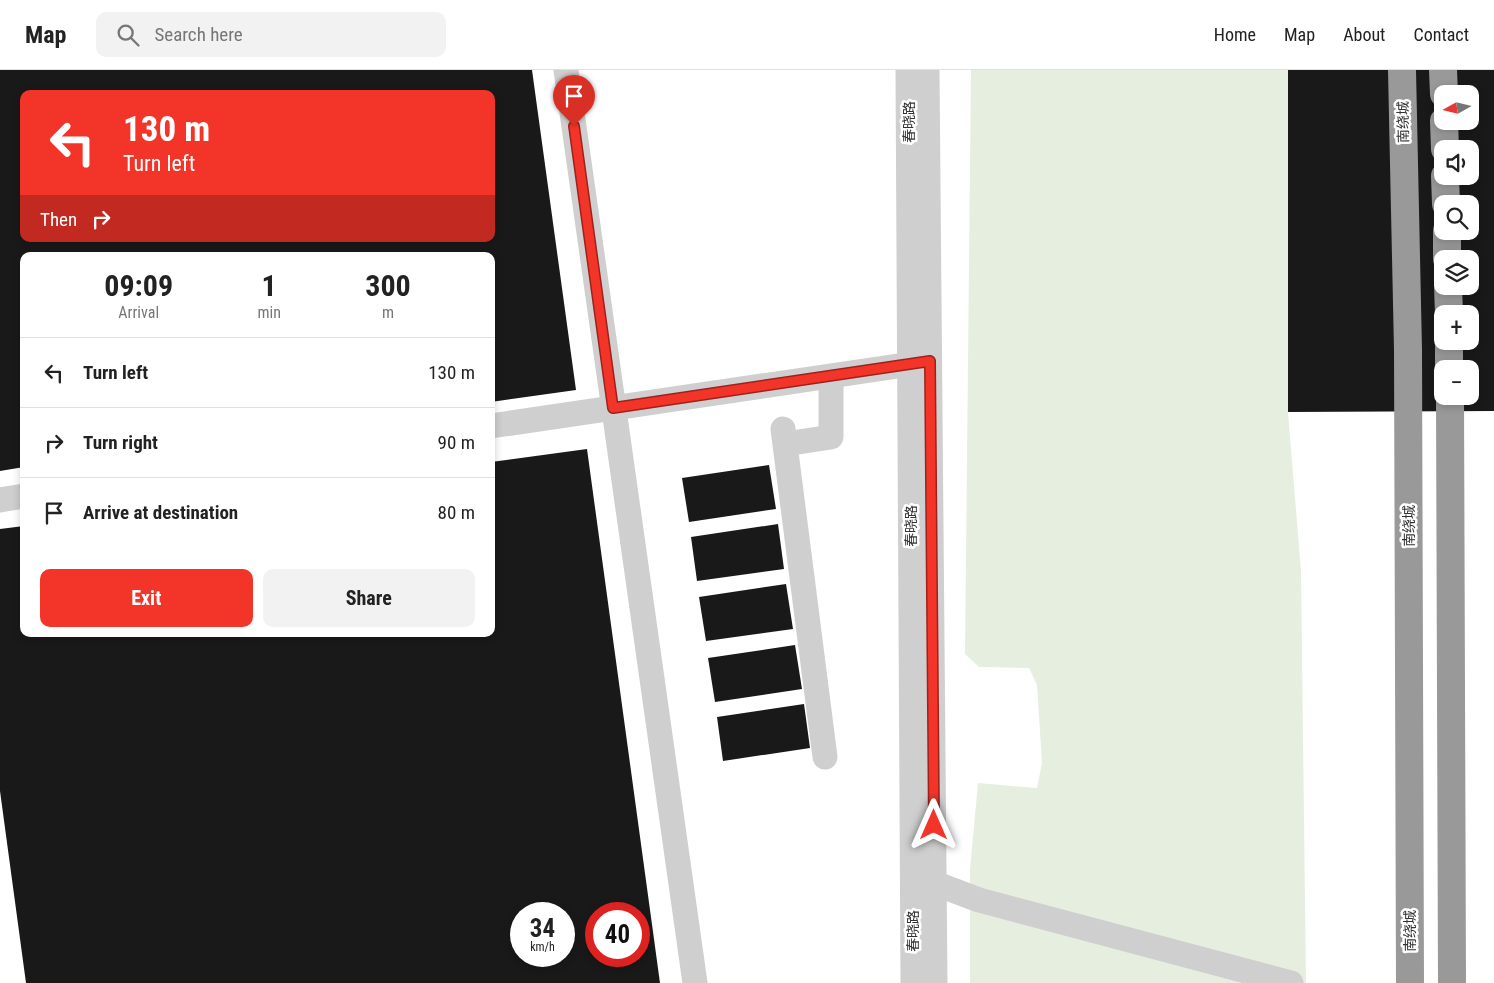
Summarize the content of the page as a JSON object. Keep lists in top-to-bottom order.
{
  "streets": {
    "highway": ["南绕城"],
    "street": ["春晓路"]
  },
  "north": "left",
  "page": {
    "header": "Map",
    "search": "Search here",
    "nav": [
      "Home",
      "Map",
      "About",
      "Contact"
    ],
    "map_buttons": ["+", "−"],
    "turn": ["130 m", "Turn left"],
    "then": "Then",
    "eta": [
      "09:09",
      "Arrival",
      "1",
      "min",
      "300",
      "m"
    ],
    "list": [
      {
        "name": "Turn left",
        "value": "130 m"
      },
      {
        "name": "Turn right",
        "value": "90 m"
      },
      {
        "name": "Arrive at destination",
        "value": "80 m"
      }
    ],
    "buttons": ["Exit", "Share"],
    "speed": "34 km/h",
    "limit": "40"
  }
}
